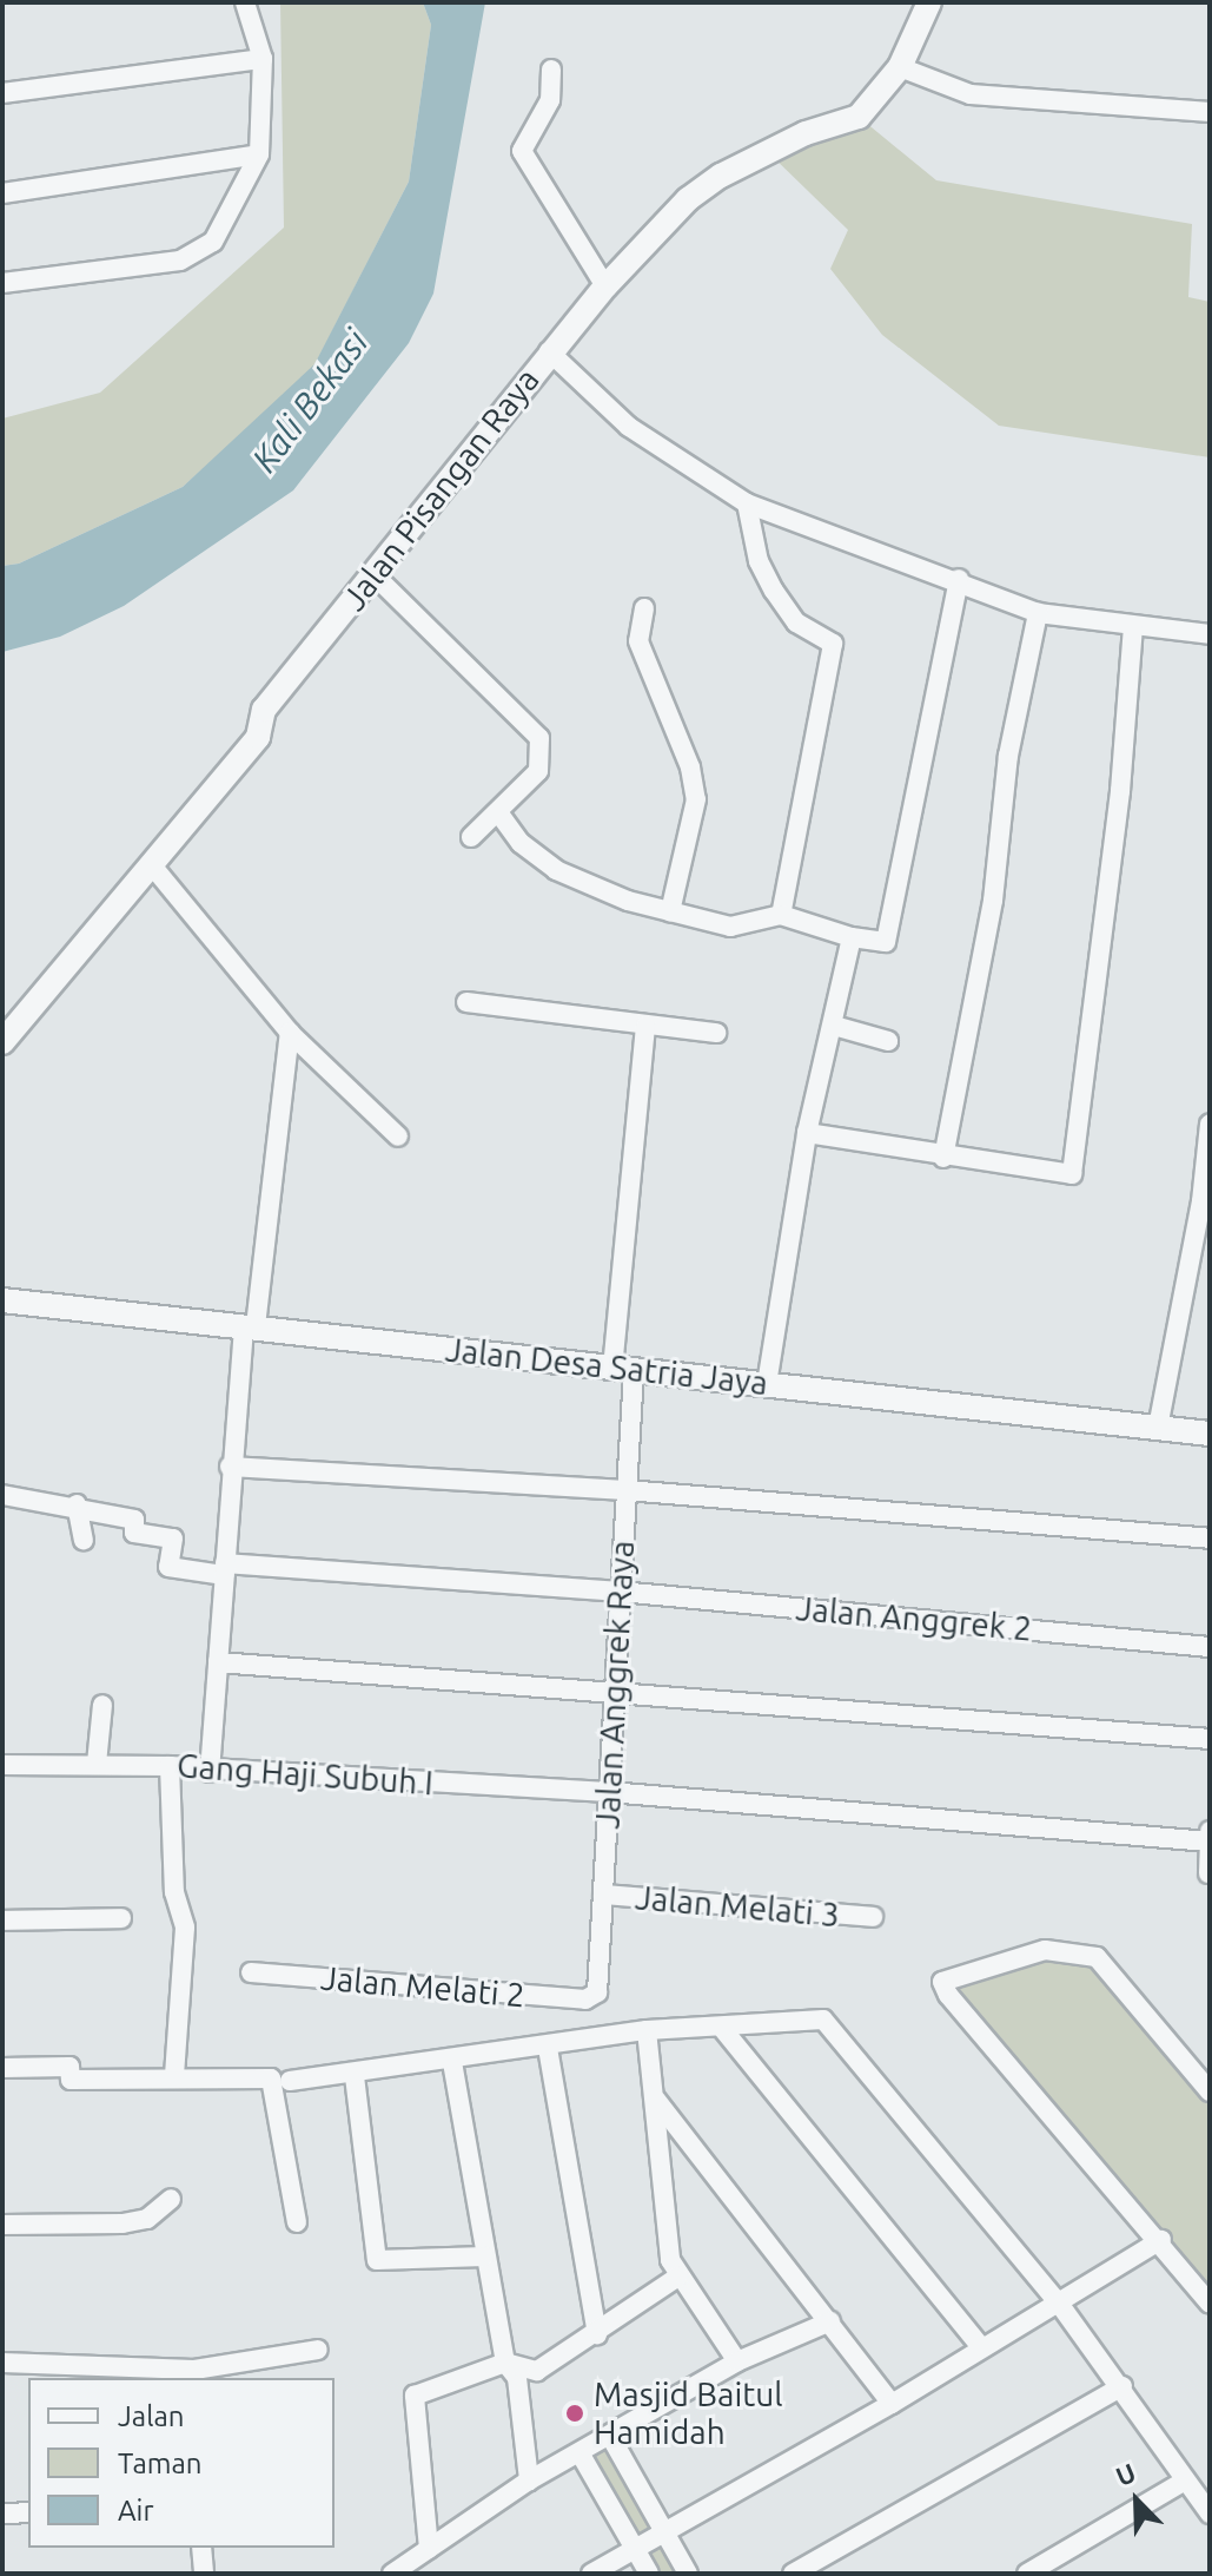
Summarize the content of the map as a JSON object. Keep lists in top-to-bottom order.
{
  "streets": {
    "street": [
      "Jalan Pisangan Raya",
      "Jalan Desa Satria Jaya",
      "Jalan Anggrek 2",
      "Jalan Anggrek Raya",
      "Gang Haji Subuh I",
      "Jalan Melati 3",
      "Jalan Melati 2"
    ]
  },
  "crossings": [
    ["Jalan Desa Satria Jaya", "Jalan Anggrek Raya"],
    ["Jalan Anggrek 2", "Jalan Anggrek Raya"],
    ["Jalan Anggrek Raya", "Gang Haji Subuh I"],
    ["Jalan Anggrek Raya", "Jalan Melati 3"],
    ["Jalan Anggrek Raya", "Jalan Melati 2"]
  ],
  "water": ["Kali Bekasi"],
  "places": ["Masjid Baitul Hamidah"],
  "legend": ["Jalan", "Taman", "Air"],
  "north": "top left"
}
